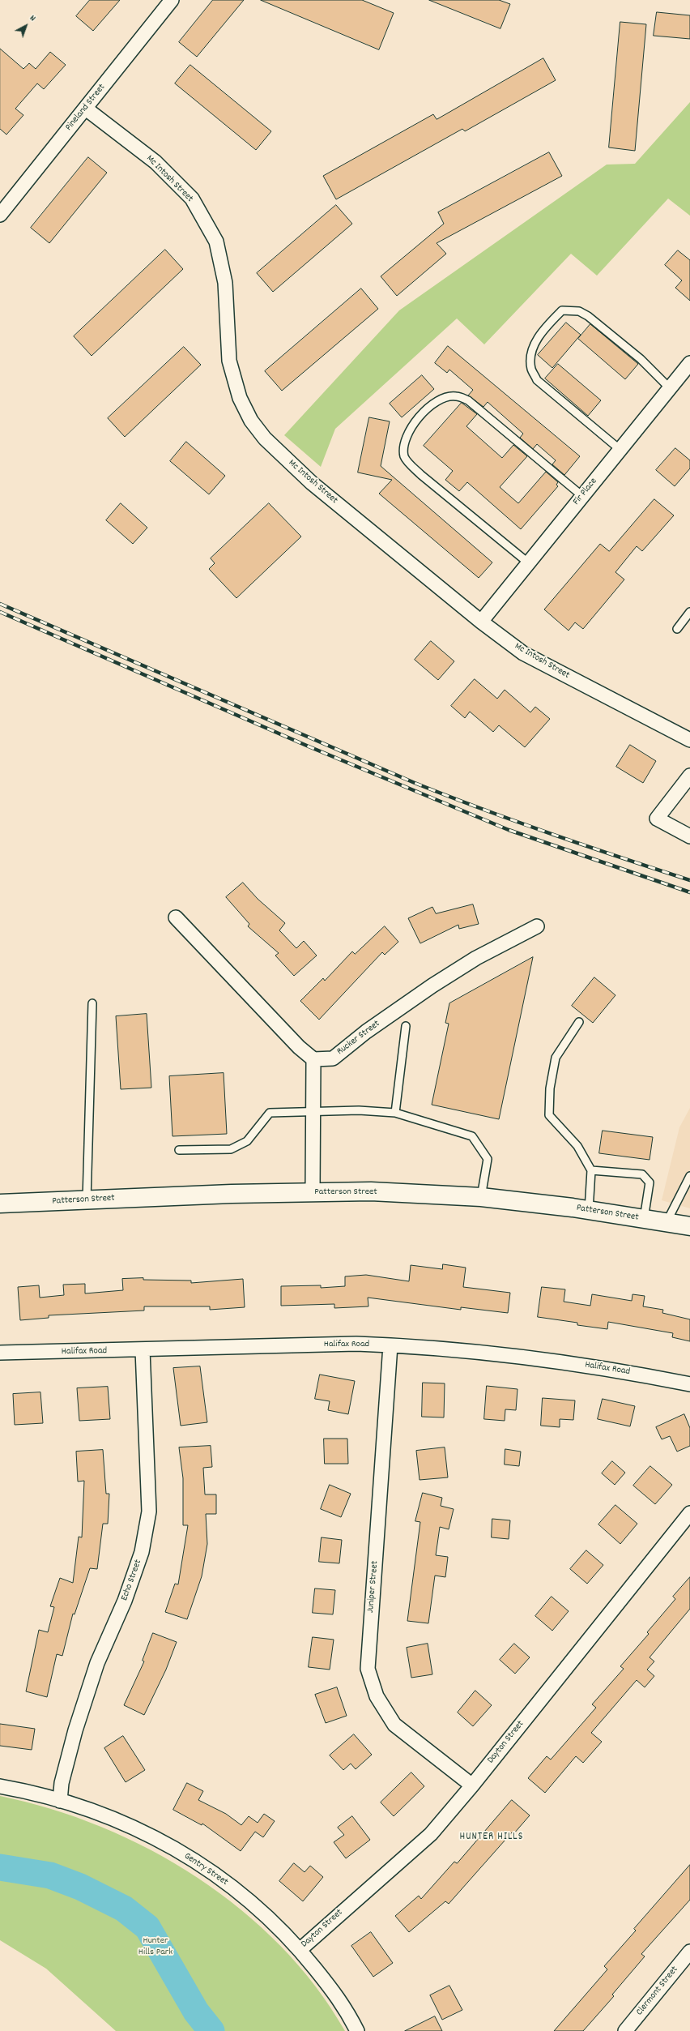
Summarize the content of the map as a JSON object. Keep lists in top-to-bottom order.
{
  "streets": {
    "main road": ["Patterson Street"],
    "street": [
      "Pineland Street",
      "Mc Intosh Street",
      "Fir Place",
      "Rucker Street",
      "Halifax Road",
      "Echo Street",
      "Juniper Street",
      "Dayton Street",
      "Gentry Street",
      "Clermont Street"
    ]
  },
  "crossings": [
    ["Pineland Street", "Mc Intosh Street"],
    ["Mc Intosh Street", "Fir Place"],
    ["Halifax Road", "Echo Street"],
    ["Halifax Road", "Juniper Street"],
    ["Echo Street", "Gentry Street"],
    ["Juniper Street", "Dayton Street"],
    ["Dayton Street", "Gentry Street"]
  ],
  "districts": ["HUNTER HILLS"],
  "parks": ["Hunter Hills Park"],
  "north": "top right"
}
